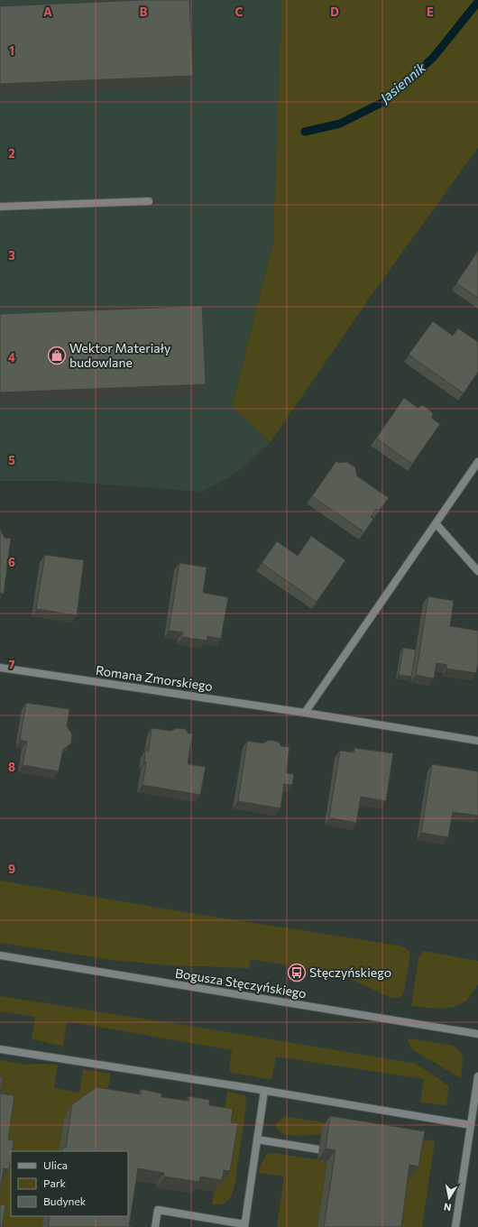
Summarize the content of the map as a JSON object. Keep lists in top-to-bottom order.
{
  "streets": {
    "street": ["Romana Zmorskiego", "Bogusza Stęczyńskiego"]
  },
  "water": ["Jasiennik"],
  "places": {
    "shop": ["Wektor Materiały budowlane"],
    "bus stop": ["Stęczyńskiego"]
  },
  "legend": ["Ulica", "Park", "Budynek"],
  "north": "bottom",
  "grid": {
    "columns": [
      "A",
      "B",
      "C",
      "D",
      "E"
    ],
    "rows": [
      "1",
      "2",
      "3",
      "4",
      "5",
      "6",
      "7",
      "8",
      "9"
    ]
  }
}
